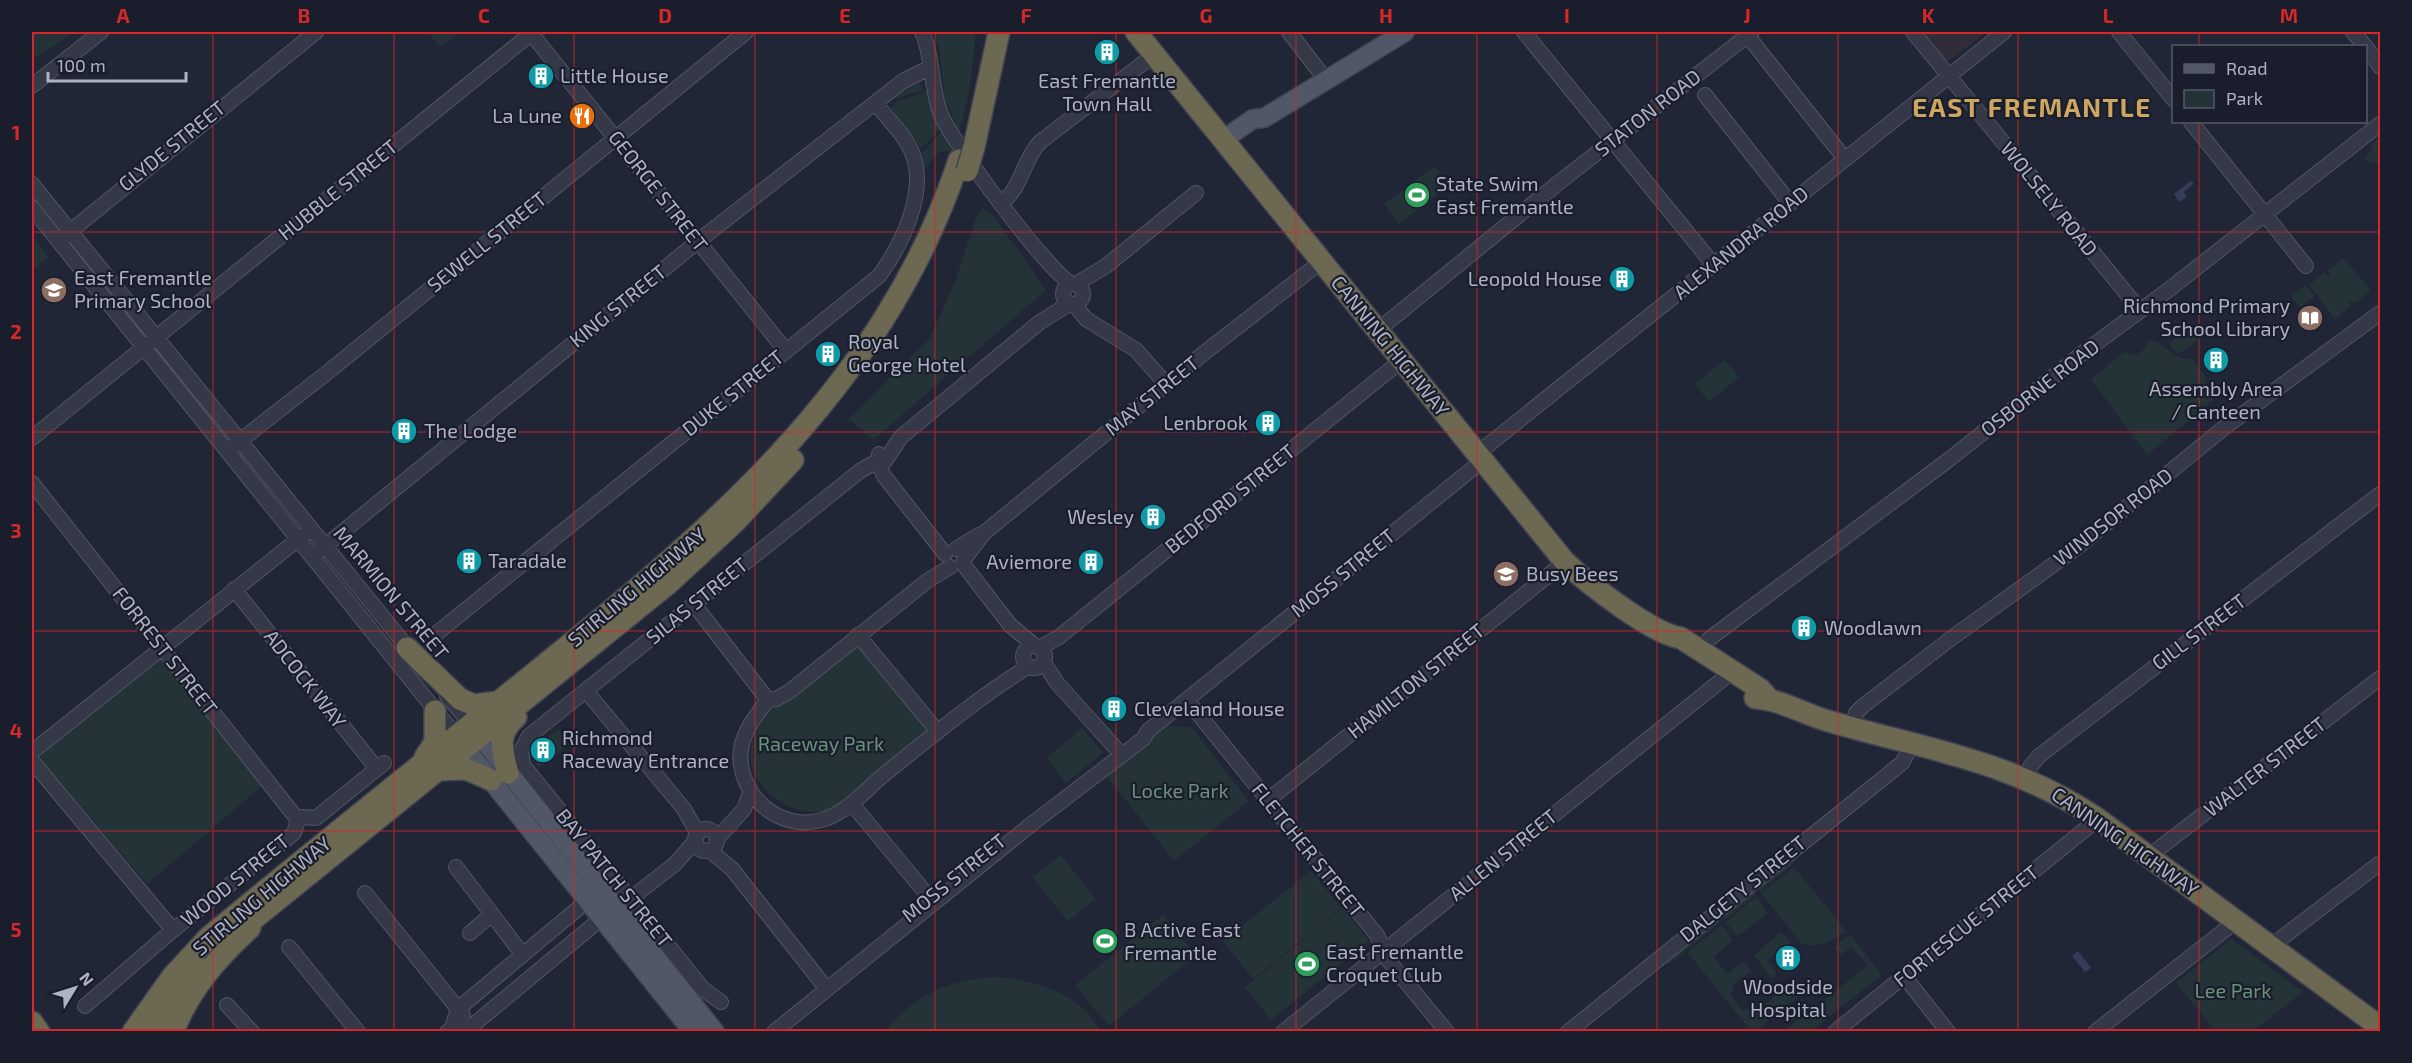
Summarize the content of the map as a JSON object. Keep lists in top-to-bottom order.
{
  "streets": {
    "highway": ["CANNING HIGHWAY", "STIRLING HIGHWAY"],
    "main road": ["MARMION STREET"],
    "street": [
      "STATON ROAD",
      "GLYDE STREET",
      "HUBBLE STREET",
      "GEORGE STREET",
      "WOLSELY ROAD",
      "SEWELL STREET",
      "ALEXANDRA ROAD",
      "KING STREET",
      "OSBORNE ROAD",
      "DUKE STREET",
      "MAY STREET",
      "BEDFORD STREET",
      "WINDSOR ROAD",
      "MOSS STREET",
      "SILAS STREET",
      "GILL STREET",
      "FORREST STREET",
      "ADCOCK WAY",
      "HAMILTON STREET",
      "WALTER STREET",
      "FLETCHER STREET",
      "ALLEN STREET",
      "BAY PATCH STREET",
      "WOOD STREET",
      "DALGETY STREET",
      "FORTESCUE STREET"
    ]
  },
  "crossings": [
    ["STATON ROAD", "CANNING HIGHWAY"],
    ["GLYDE STREET", "MARMION STREET"],
    ["HUBBLE STREET", "GEORGE STREET"],
    ["HUBBLE STREET", "MARMION STREET"],
    ["GEORGE STREET", "SEWELL STREET"],
    ["GEORGE STREET", "KING STREET"],
    ["GEORGE STREET", "DUKE STREET"],
    ["WOLSELY ROAD", "ALEXANDRA ROAD"],
    ["WOLSELY ROAD", "OSBORNE ROAD"],
    ["SEWELL STREET", "MARMION STREET"],
    ["ALEXANDRA ROAD", "CANNING HIGHWAY"],
    ["ALEXANDRA ROAD", "MOSS STREET"],
    ["KING STREET", "DUKE STREET"],
    ["KING STREET", "MARMION STREET"],
    ["CANNING HIGHWAY", "OSBORNE ROAD"],
    ["CANNING HIGHWAY", "MAY STREET"],
    ["CANNING HIGHWAY", "BEDFORD STREET"],
    ["CANNING HIGHWAY", "WINDSOR ROAD"],
    ["CANNING HIGHWAY", "MOSS STREET"],
    ["CANNING HIGHWAY", "GILL STREET"],
    ["CANNING HIGHWAY", "HAMILTON STREET"],
    ["CANNING HIGHWAY", "WALTER STREET"],
    ["CANNING HIGHWAY", "ALLEN STREET"],
    ["CANNING HIGHWAY", "DALGETY STREET"],
    ["CANNING HIGHWAY", "FORTESCUE STREET"],
    ["MOSS STREET", "FLETCHER STREET"],
    ["STIRLING HIGHWAY", "MARMION STREET"],
    ["MARMION STREET", "BAY PATCH STREET"],
    ["SILAS STREET", "BAY PATCH STREET"],
    ["FORREST STREET", "WOOD STREET"],
    ["ADCOCK WAY", "WOOD STREET"],
    ["HAMILTON STREET", "FLETCHER STREET"],
    ["FLETCHER STREET", "ALLEN STREET"]
  ],
  "districts": ["EAST FREMANTLE"],
  "parks": ["Raceway Park", "Locke Park", "Lee Park"],
  "places": {
    "building": [
      "East Fremantle Town Hall",
      "Little House",
      "Leopold House",
      "Royal George Hotel",
      "Assembly Area / Canteen",
      "Lenbrook",
      "The Lodge",
      "Wesley",
      "Taradale",
      "Aviemore",
      "Woodlawn",
      "Cleveland House",
      "Richmond Raceway Entrance",
      "Woodside Hospital"
    ],
    "restaurant": ["La Lune"],
    "sports": ["State Swim East Fremantle", "B Active East Fremantle", "East Fremantle Croquet Club"],
    "school or university": ["East Fremantle Primary School", "Busy Bees"],
    "library": ["Richmond Primary School Library"]
  },
  "legend": ["Road", "Park"],
  "scale_bar": "100 m",
  "north": "top right",
  "grid": {
    "columns": [
      "A",
      "B",
      "C",
      "D",
      "E",
      "F",
      "G",
      "H",
      "I",
      "J",
      "K",
      "L",
      "M"
    ],
    "rows": [
      "1",
      "2",
      "3",
      "4",
      "5"
    ]
  }
}
